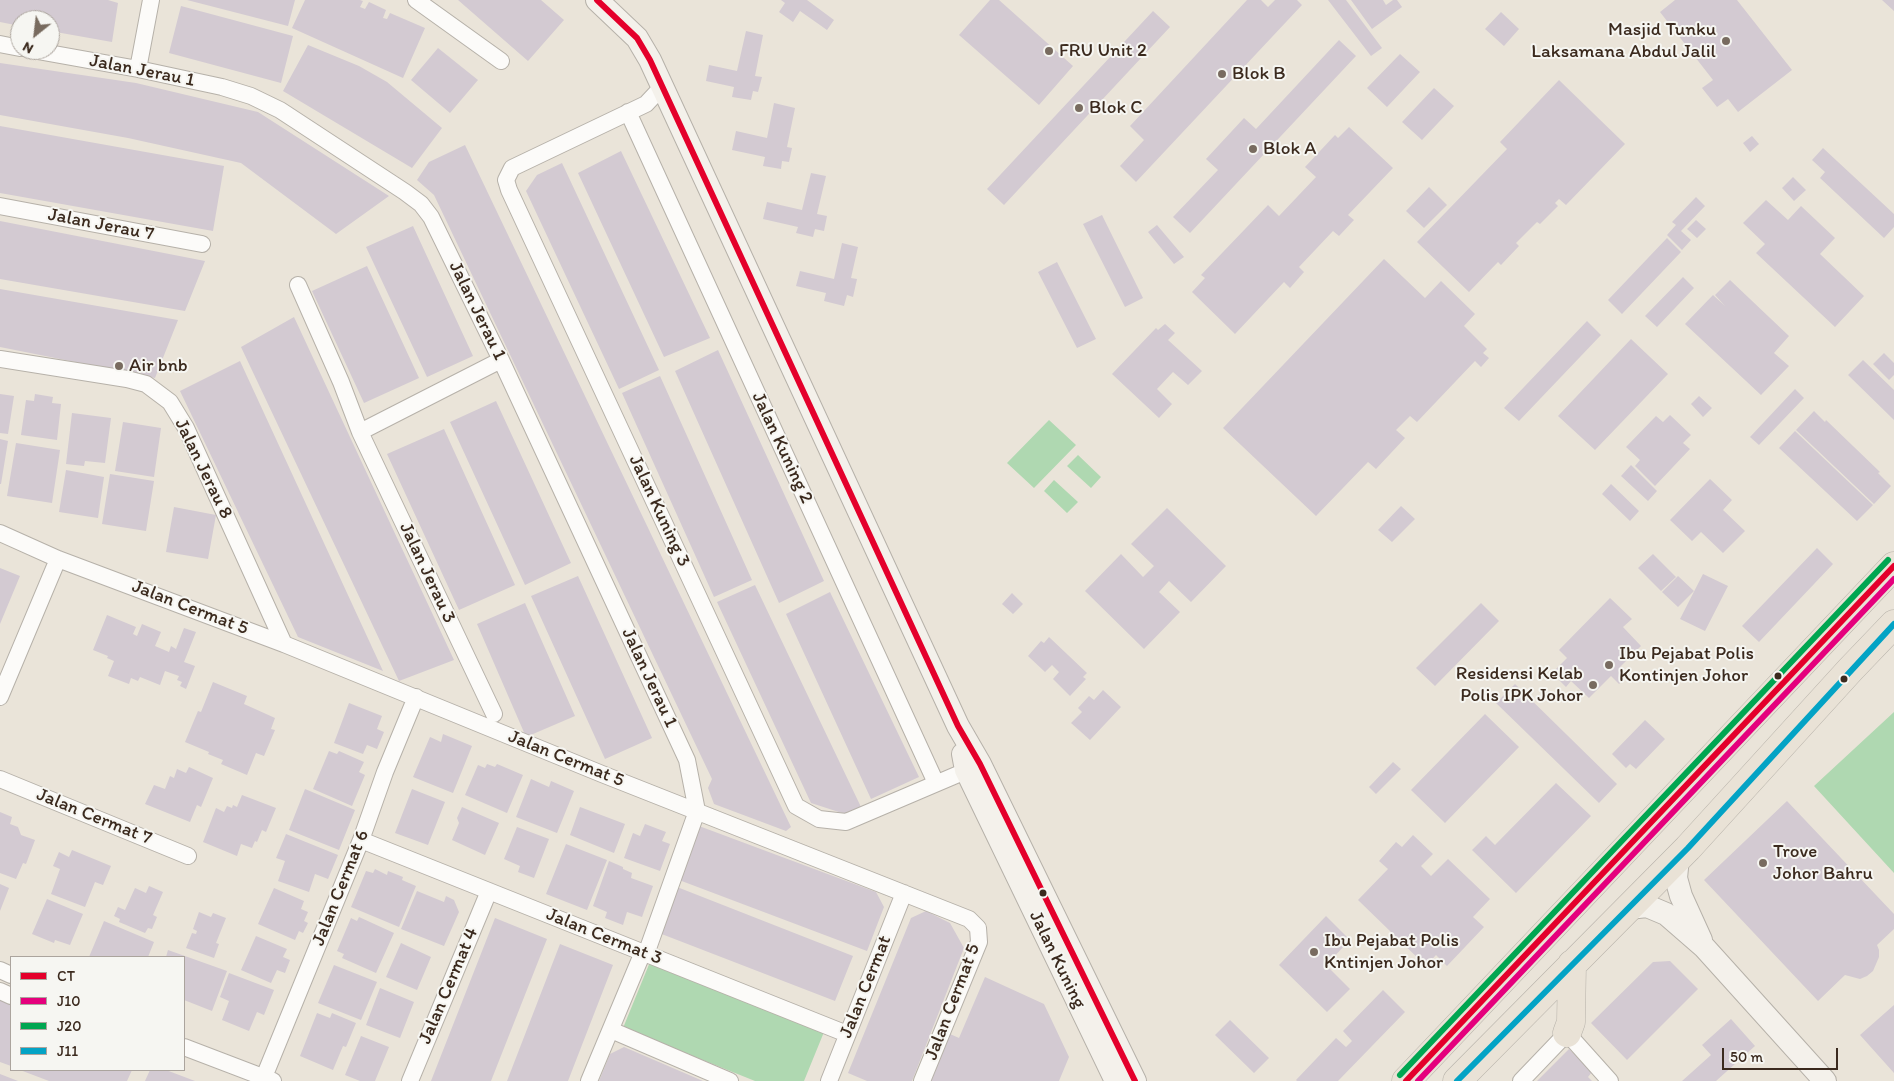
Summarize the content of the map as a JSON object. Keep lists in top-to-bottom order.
{
  "streets": {
    "street": [
      "Jalan Jerau 1",
      "Jalan Jerau 7",
      "Jalan Kuning 2",
      "Jalan Jerau 8",
      "Jalan Kuning 3",
      "Jalan Jerau 3",
      "Jalan Cermat 5",
      "Jalan Cermat 7",
      "Jalan Cermat 6",
      "Jalan Cermat 3",
      "Jalan Kuning",
      "Jalan Cermat 4",
      "Jalan Cermat"
    ]
  },
  "crossings": [
    ["Jalan Jerau 1", "Jalan Cermat 5"],
    ["Jalan Kuning 2", "Jalan Kuning 3"],
    ["Jalan Jerau 8", "Jalan Cermat 5"],
    ["Jalan Kuning 3", "Jalan Kuning"],
    ["Jalan Cermat 5", "Jalan Cermat 6"],
    ["Jalan Cermat 5", "Jalan Cermat"],
    ["Jalan Cermat 6", "Jalan Cermat 3"],
    ["Jalan Cermat 3", "Jalan Cermat 4"],
    ["Jalan Cermat 3", "Jalan Cermat"]
  ],
  "places": [
    "Masjid Tunku Laksamana Abdul Jalil",
    "FRU Unit 2",
    "Blok B",
    "Blok C",
    "Blok A",
    "Air bnb",
    "Ibu Pejabat Polis Kontinjen Johor",
    "Residensi Kelab Polis IPK Johor",
    "Trove Johor Bahru",
    "Ibu Pejabat Polis Kntinjen Johor"
  ],
  "lines": [
    "transit line CT",
    "transit line J20",
    "transit line J10",
    "transit line J11"
  ],
  "legend": [
    "CT",
    "J10",
    "J20",
    "J11"
  ],
  "scale_bar": "50 m",
  "north": "bottom left"
}
